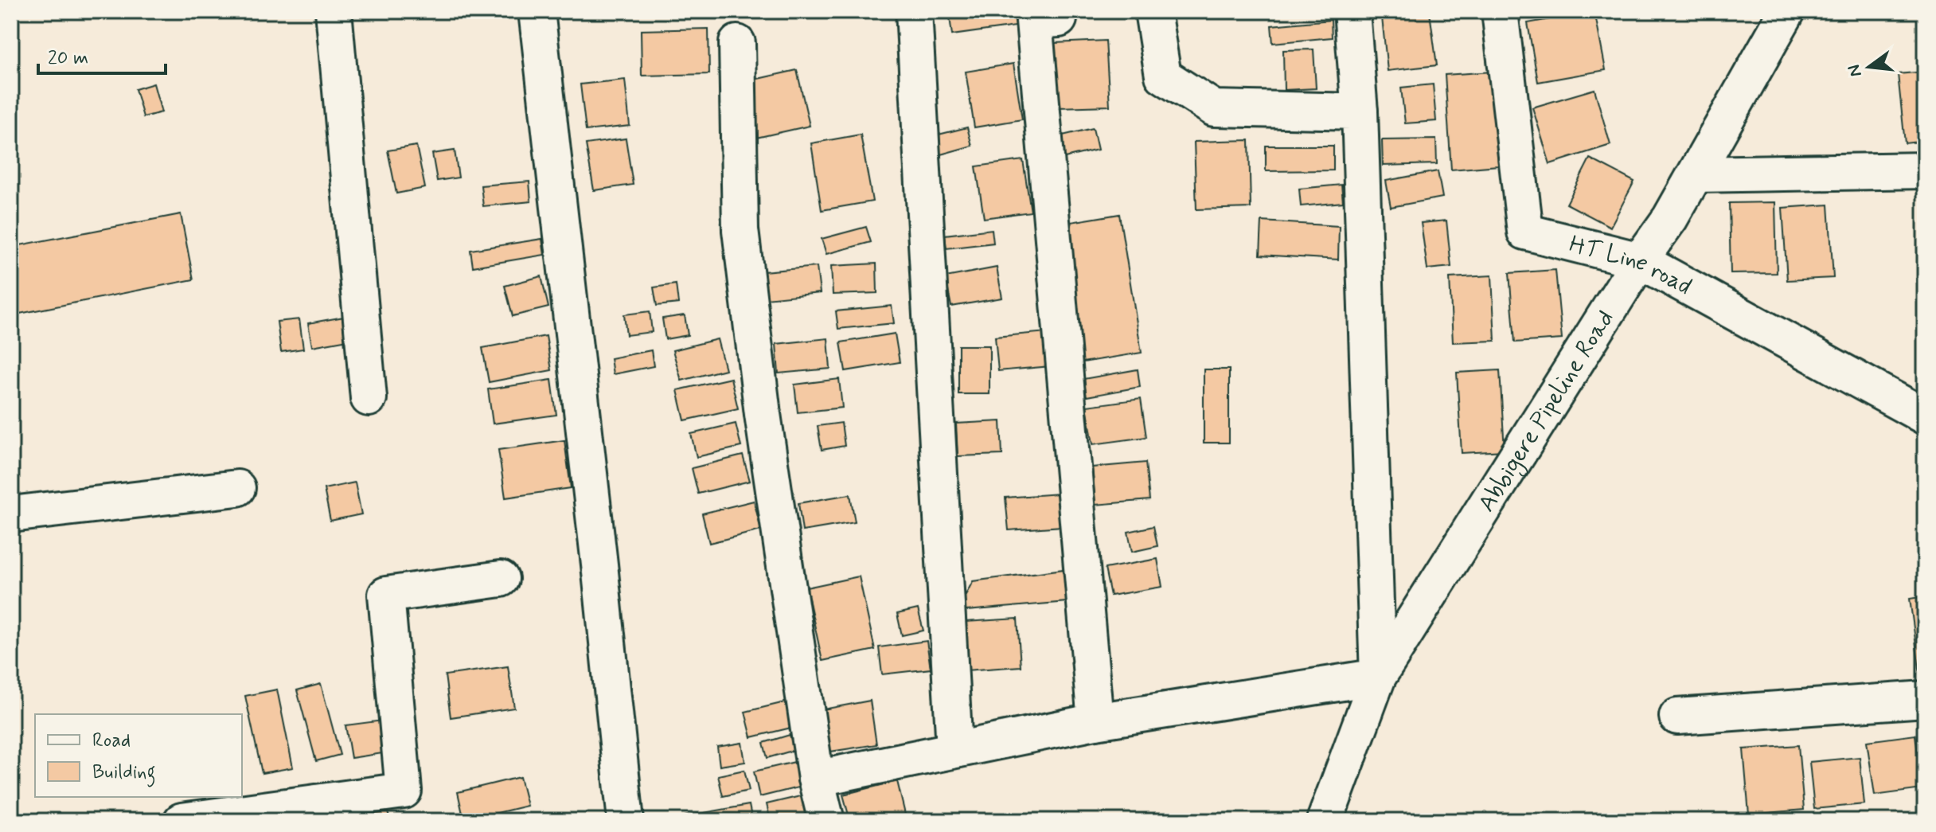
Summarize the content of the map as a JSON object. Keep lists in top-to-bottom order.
{
  "streets": {
    "street": ["HT Line road", "Abbigere Pipeline Road"]
  },
  "crossings": [
    ["HT Line road", "Abbigere Pipeline Road"]
  ],
  "legend": ["Road", "Building"],
  "scale_bar": "20 m",
  "north": "left"
}
